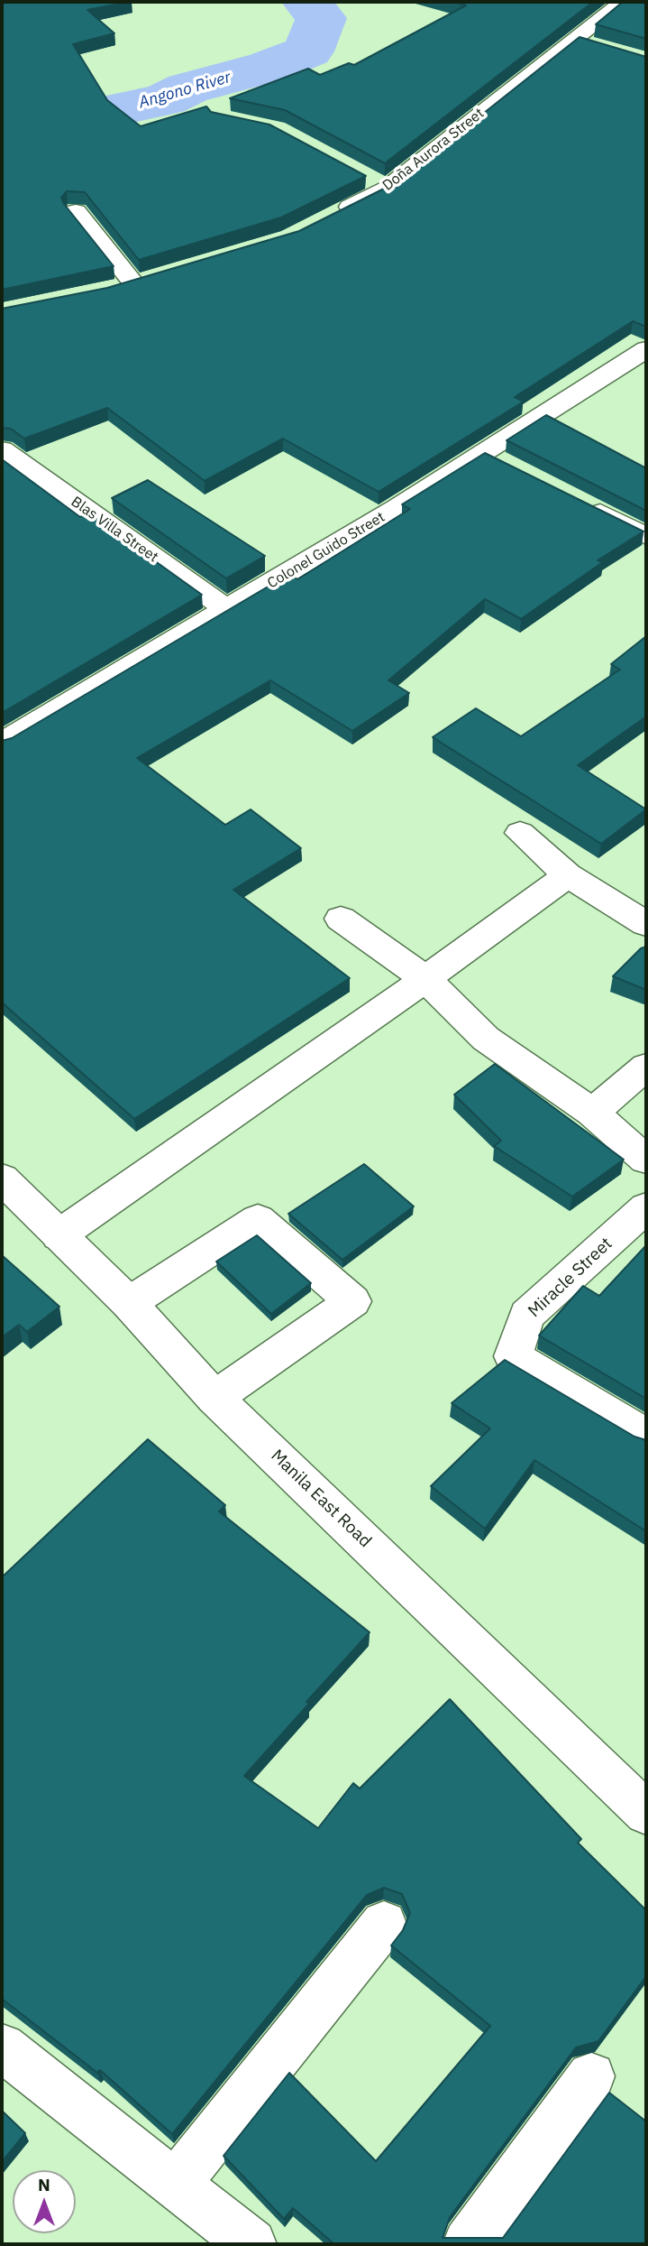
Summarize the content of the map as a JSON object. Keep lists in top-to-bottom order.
{
  "streets": {
    "street": [
      "Doña Aurora Street",
      "Blas Villa Street",
      "Colonel Guido Street",
      "Miracle Street",
      "Manila East Road"
    ]
  },
  "crossings": [
    ["Blas Villa Street", "Colonel Guido Street"]
  ],
  "water": ["Angono River"],
  "north": "top"
}
